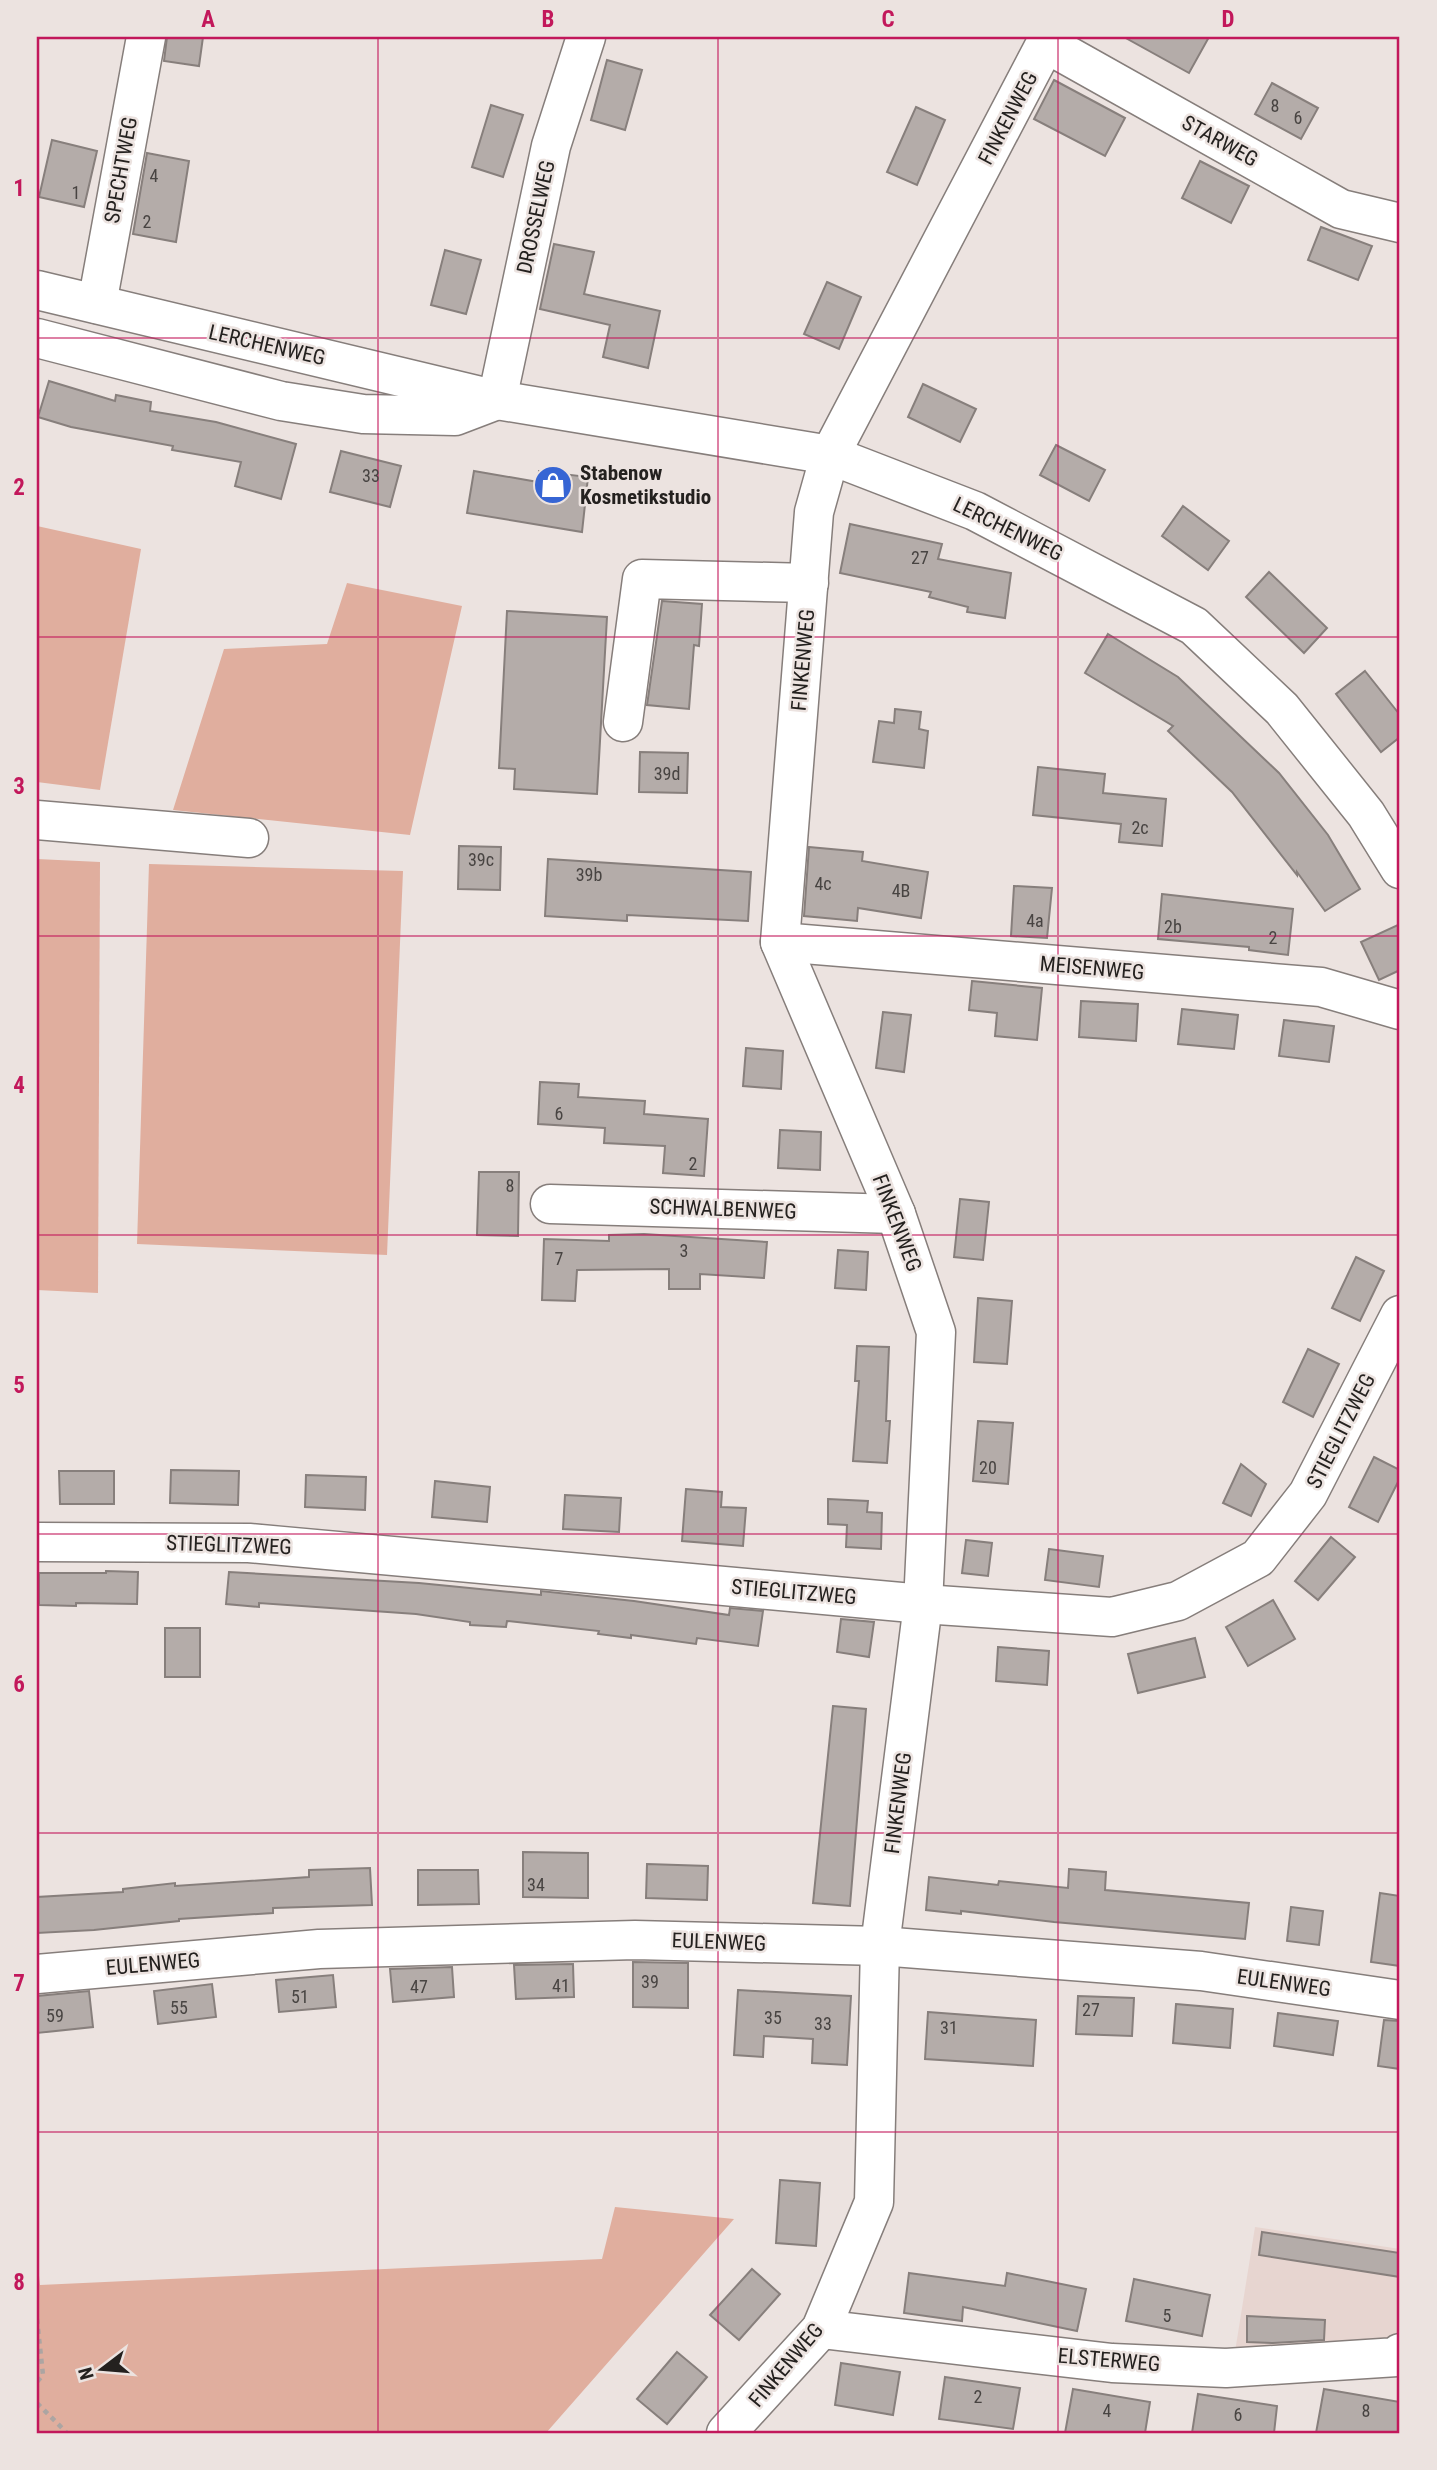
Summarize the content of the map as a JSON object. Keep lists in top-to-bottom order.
{
  "streets": {
    "street": [
      "FINKENWEG",
      "STARWEG",
      "SPECHTWEG",
      "DROSSELWEG",
      "LERCHENWEG",
      "MEISENWEG",
      "SCHWALBENWEG",
      "STIEGLITZWEG",
      "EULENWEG",
      "ELSTERWEG"
    ]
  },
  "crossings": [
    ["FINKENWEG", "STARWEG"],
    ["FINKENWEG", "LERCHENWEG"],
    ["FINKENWEG", "MEISENWEG"],
    ["FINKENWEG", "SCHWALBENWEG"],
    ["FINKENWEG", "STIEGLITZWEG"],
    ["FINKENWEG", "EULENWEG"],
    ["FINKENWEG", "ELSTERWEG"],
    ["SPECHTWEG", "LERCHENWEG"],
    ["DROSSELWEG", "LERCHENWEG"]
  ],
  "places": {
    "shop": ["Stabenow Kosmetikstudio"]
  },
  "house_numbers": [
    "8",
    "6",
    "4",
    "1",
    "2",
    "33",
    "27",
    "39d",
    "2c",
    "39c",
    "39b",
    "4c",
    "4B",
    "4a",
    "2b",
    "2",
    "6",
    "2",
    "8",
    "3",
    "7",
    "20",
    "34",
    "39",
    "41",
    "47",
    "51",
    "55",
    "27",
    "59",
    "35",
    "33",
    "31",
    "5",
    "2",
    "4",
    "8",
    "6"
  ],
  "north": "left",
  "grid": {
    "columns": [
      "A",
      "B",
      "C",
      "D"
    ],
    "rows": [
      "1",
      "2",
      "3",
      "4",
      "5",
      "6",
      "7",
      "8"
    ]
  }
}
